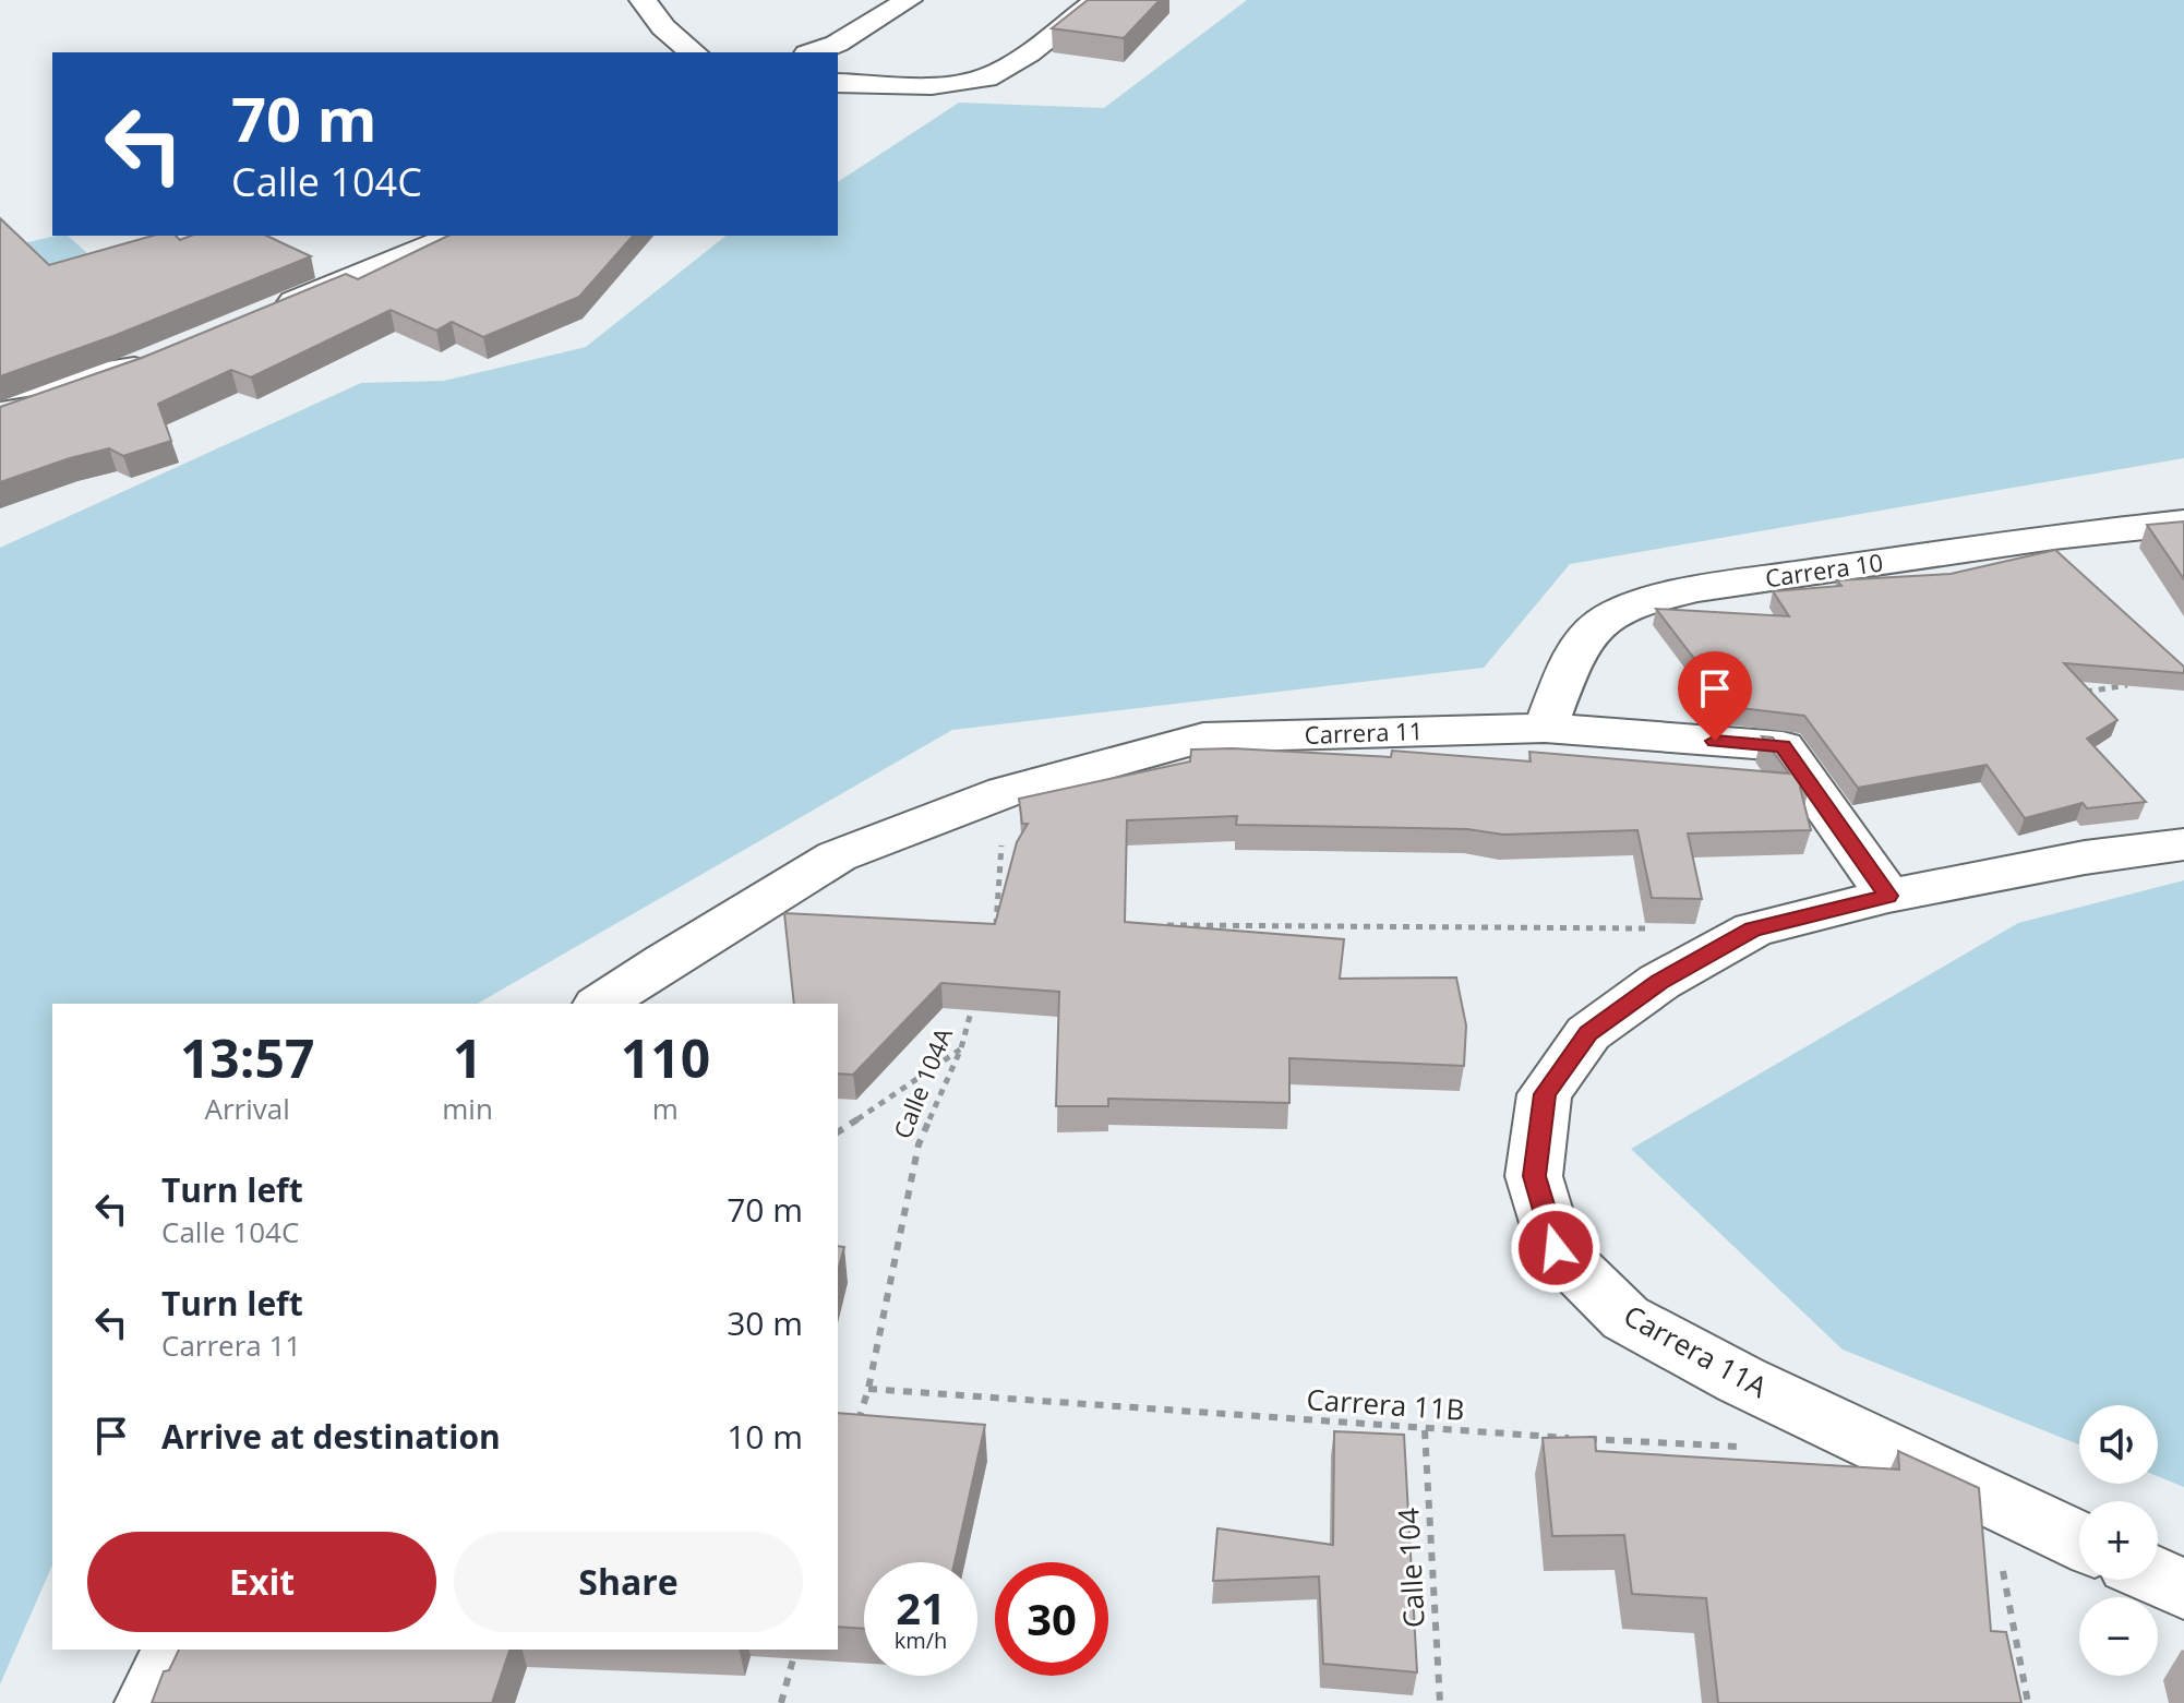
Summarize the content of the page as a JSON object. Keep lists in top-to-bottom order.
{
  "streets": {
    "street": ["Carrera 10", "Carrera 11", "Carrera 11A"],
    "path": ["Calle 104A", "Carrera 11B", "Calle 104"]
  },
  "crossings": [
    ["Carrera 10", "Carrera 11"],
    ["Carrera 11", "Carrera 11A"],
    ["Calle 104A", "Carrera 11B"],
    ["Carrera 11B", "Calle 104"]
  ],
  "page": {
    "turn": ["70 m", "Calle 104C"],
    "eta": [
      "13:57",
      "Arrival",
      "1",
      "min",
      "110",
      "m"
    ],
    "list": [
      {
        "name": "Turn left",
        "note": "Calle 104C",
        "value": "70 m"
      },
      {
        "name": "Turn left",
        "note": "Carrera 11",
        "value": "30 m"
      },
      {
        "name": "Arrive at destination",
        "value": "10 m"
      }
    ],
    "map_buttons": ["+", "−"],
    "buttons": ["Exit", "Share"],
    "speed": "21 km/h",
    "limit": "30"
  }
}
